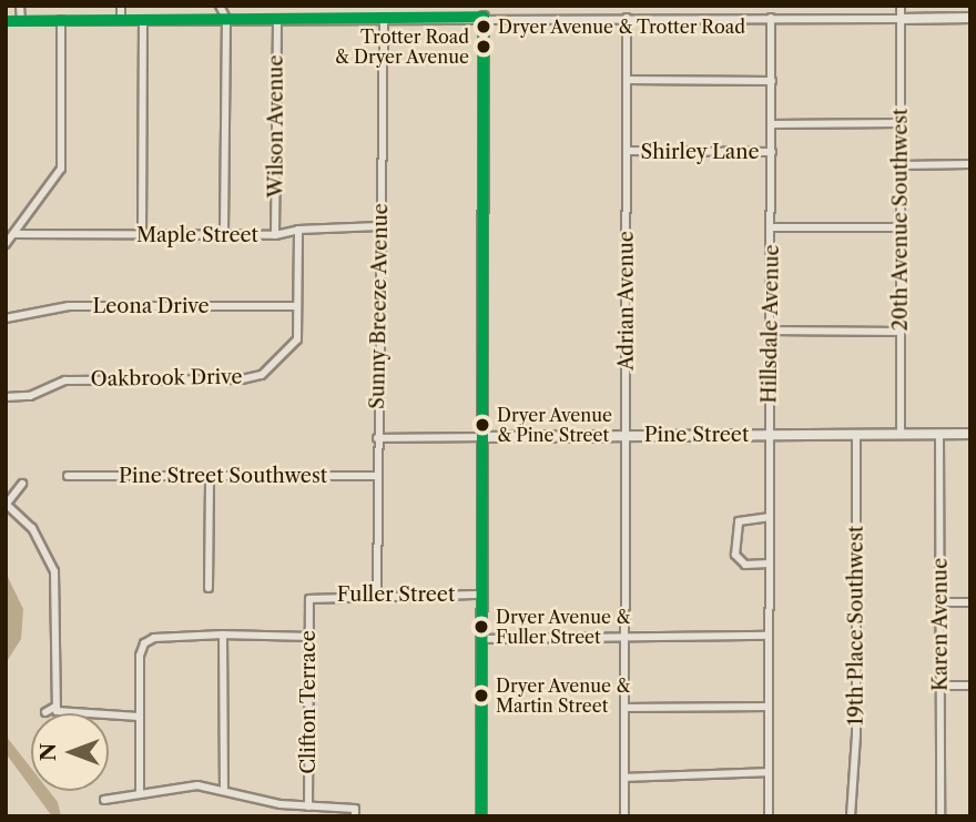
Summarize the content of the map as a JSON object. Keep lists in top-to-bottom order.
{
  "streets": {
    "street": [
      "Wilson Avenue",
      "Shirley Lane",
      "20th Avenue Southwest",
      "Maple Street",
      "Adrian Avenue",
      "Leona Drive",
      "Sunny Breeze Avenue",
      "Hillsdale Avenue",
      "Oakbrook Drive",
      "Pine Street",
      "Pine Street Southwest",
      "Fuller Street",
      "Karen Avenue",
      "19th Place Southwest",
      "Clifton Terrace"
    ]
  },
  "crossings": [
    ["Wilson Avenue", "Maple Street"],
    ["Shirley Lane", "Adrian Avenue"],
    ["Shirley Lane", "Hillsdale Avenue"],
    ["20th Avenue Southwest", "Pine Street"],
    ["Maple Street", "Sunny Breeze Avenue"],
    ["Maple Street", "Oakbrook Drive"],
    ["Adrian Avenue", "Pine Street"],
    ["Leona Drive", "Oakbrook Drive"],
    ["Sunny Breeze Avenue", "Pine Street"],
    ["Sunny Breeze Avenue", "Pine Street Southwest"],
    ["Sunny Breeze Avenue", "Fuller Street"],
    ["Hillsdale Avenue", "Pine Street"],
    ["Pine Street", "Karen Avenue"],
    ["Pine Street", "19th Place Southwest"],
    ["Fuller Street", "Clifton Terrace"]
  ],
  "places": [
    "Dryer Avenue & Trotter Road",
    "Trotter Road & Dryer Avenue",
    "Dryer Avenue & Pine Street",
    "Dryer Avenue & Fuller Street",
    "Dryer Avenue & Martin Street"
  ],
  "north": "left"
}
